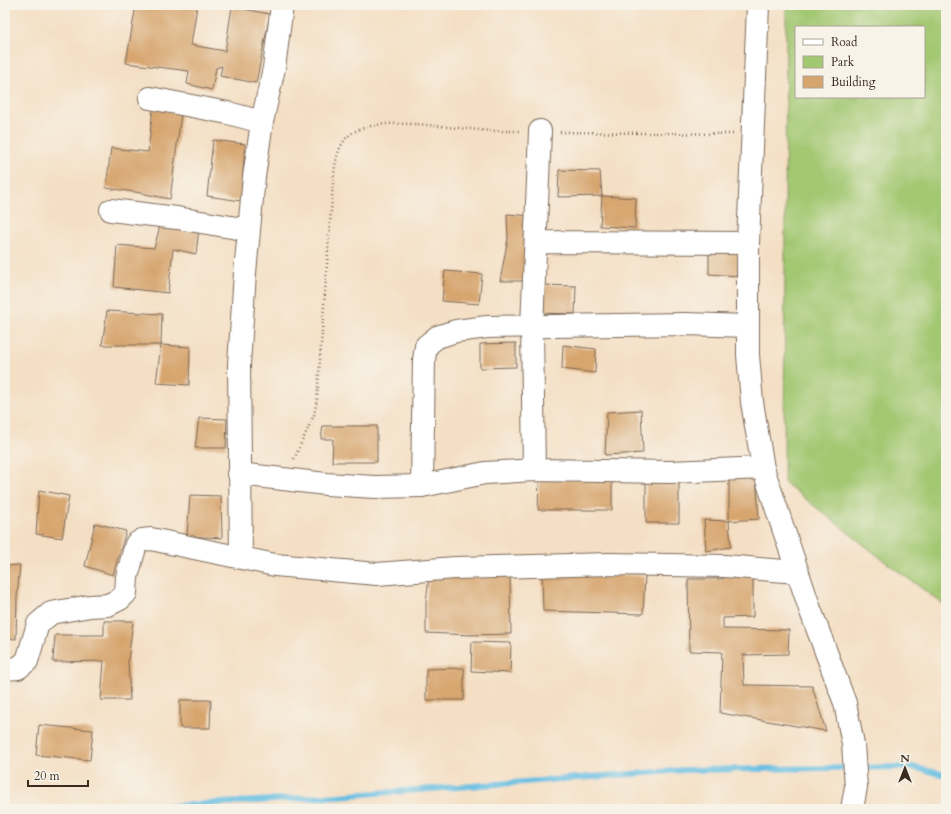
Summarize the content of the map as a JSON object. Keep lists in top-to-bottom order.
{
  "legend": ["Road", "Park", "Building"],
  "scale_bar": "20 m",
  "north": "top"
}
